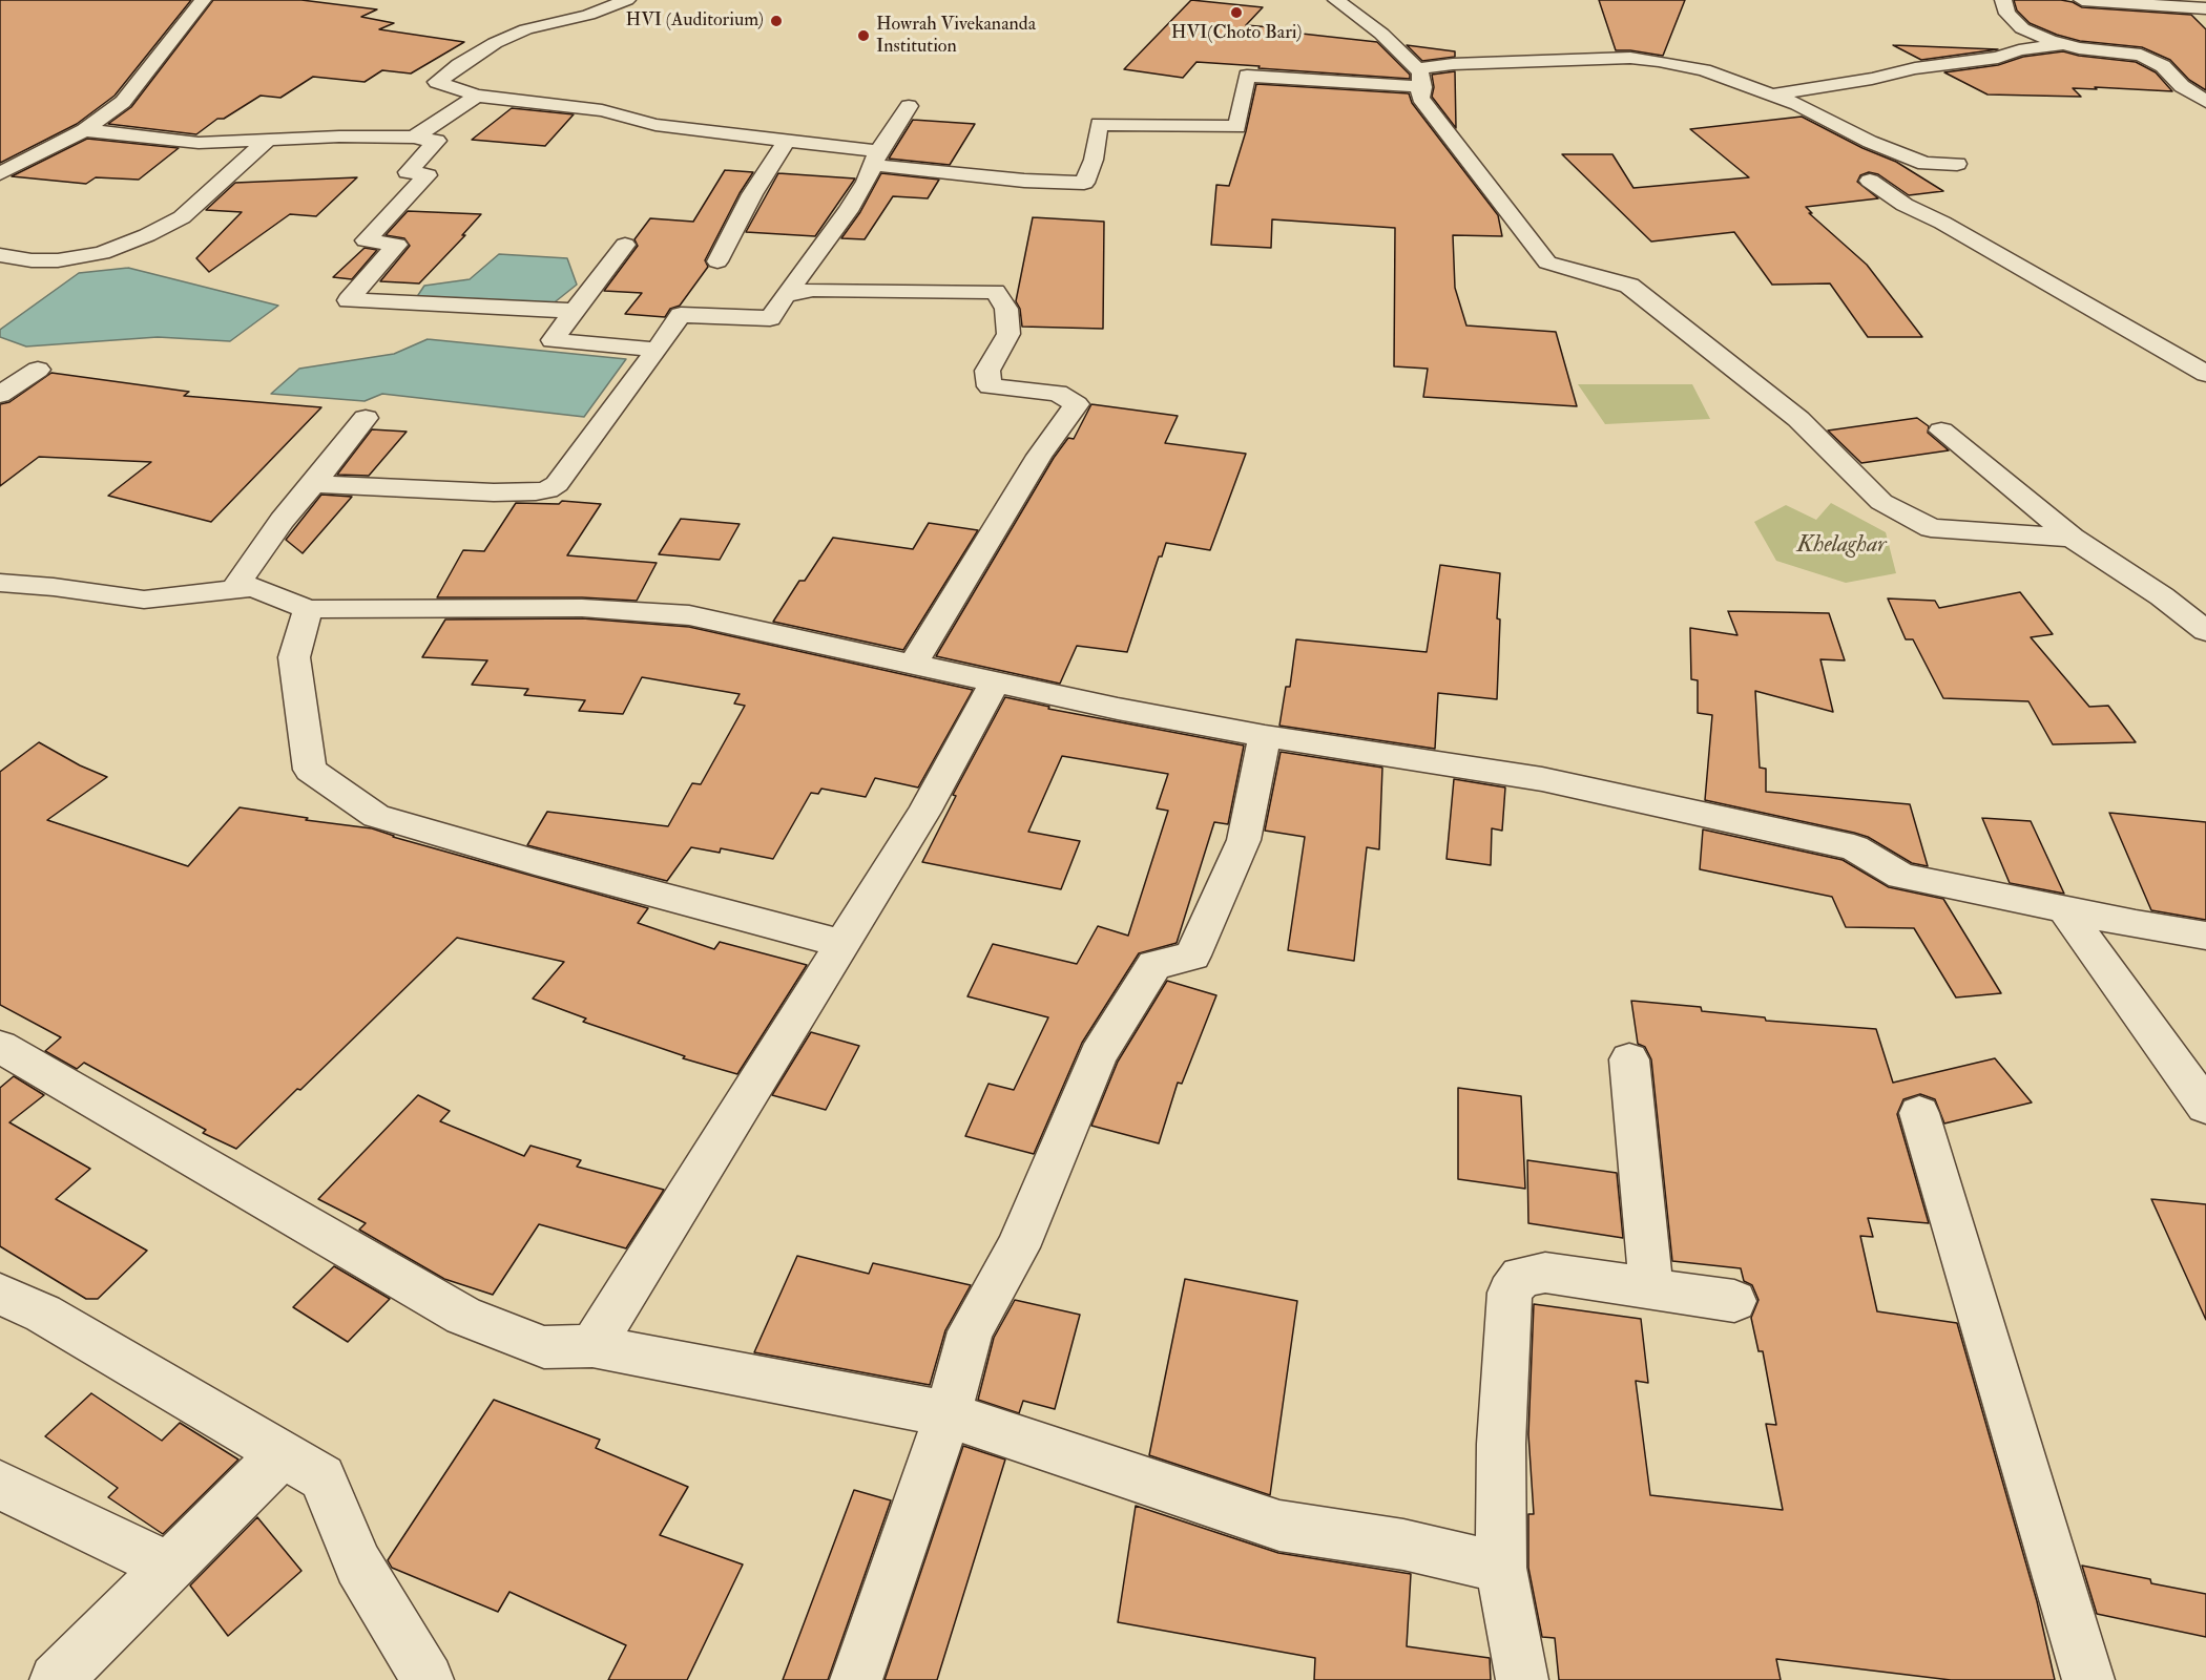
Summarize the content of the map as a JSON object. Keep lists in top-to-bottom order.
{
  "parks": ["Khelaghar"],
  "places": ["HVI(Choto Bari)", "HVI (Auditorium)", "Howrah Vivekananda Institution"]
}
